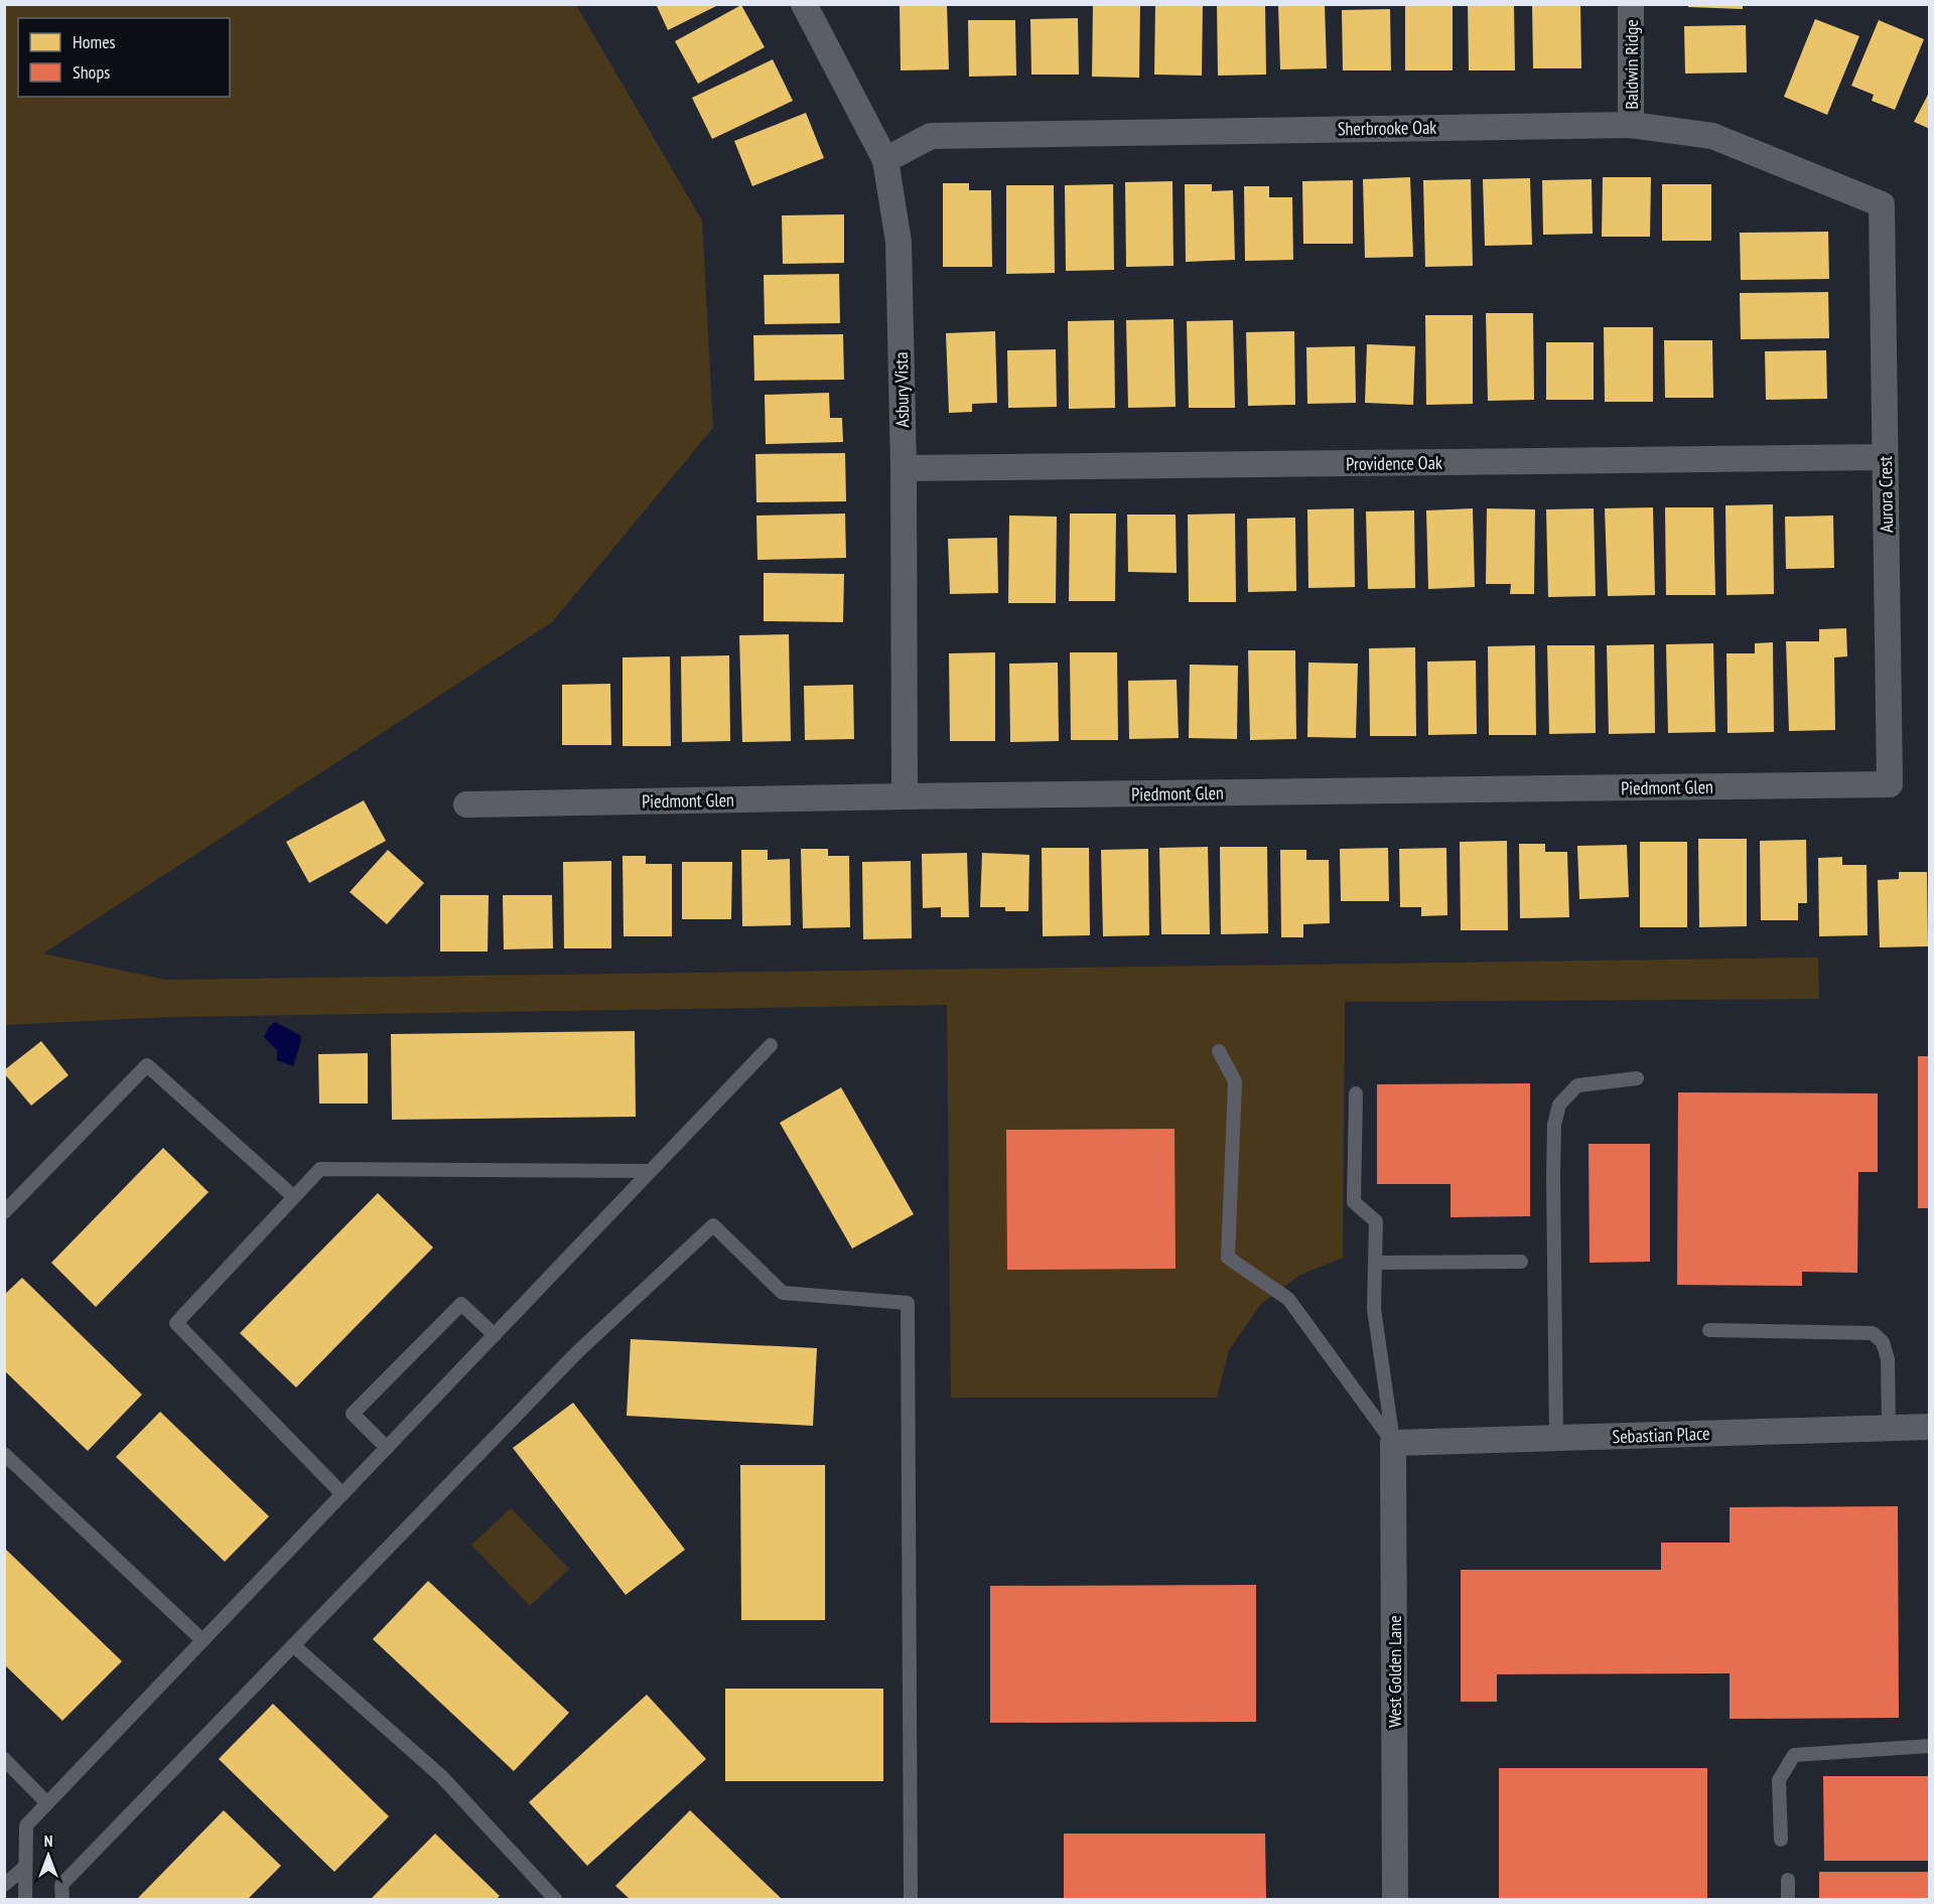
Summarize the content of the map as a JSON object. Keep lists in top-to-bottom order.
{
  "streets": {
    "street": [
      "Baldwin Ridge",
      "Sherbrooke Oak",
      "Asbury Vista",
      "Providence Oak",
      "Aurora Crest",
      "Piedmont Glen",
      "Sebastian Place",
      "West Golden Lane"
    ]
  },
  "crossings": [
    ["Baldwin Ridge", "Sherbrooke Oak"],
    ["Sherbrooke Oak", "Asbury Vista"],
    ["Sherbrooke Oak", "Aurora Crest"],
    ["Asbury Vista", "Providence Oak"],
    ["Asbury Vista", "Piedmont Glen"],
    ["Providence Oak", "Aurora Crest"],
    ["Aurora Crest", "Piedmont Glen"],
    ["Sebastian Place", "West Golden Lane"]
  ],
  "legend": ["Homes", "Shops"],
  "north": "top"
}
